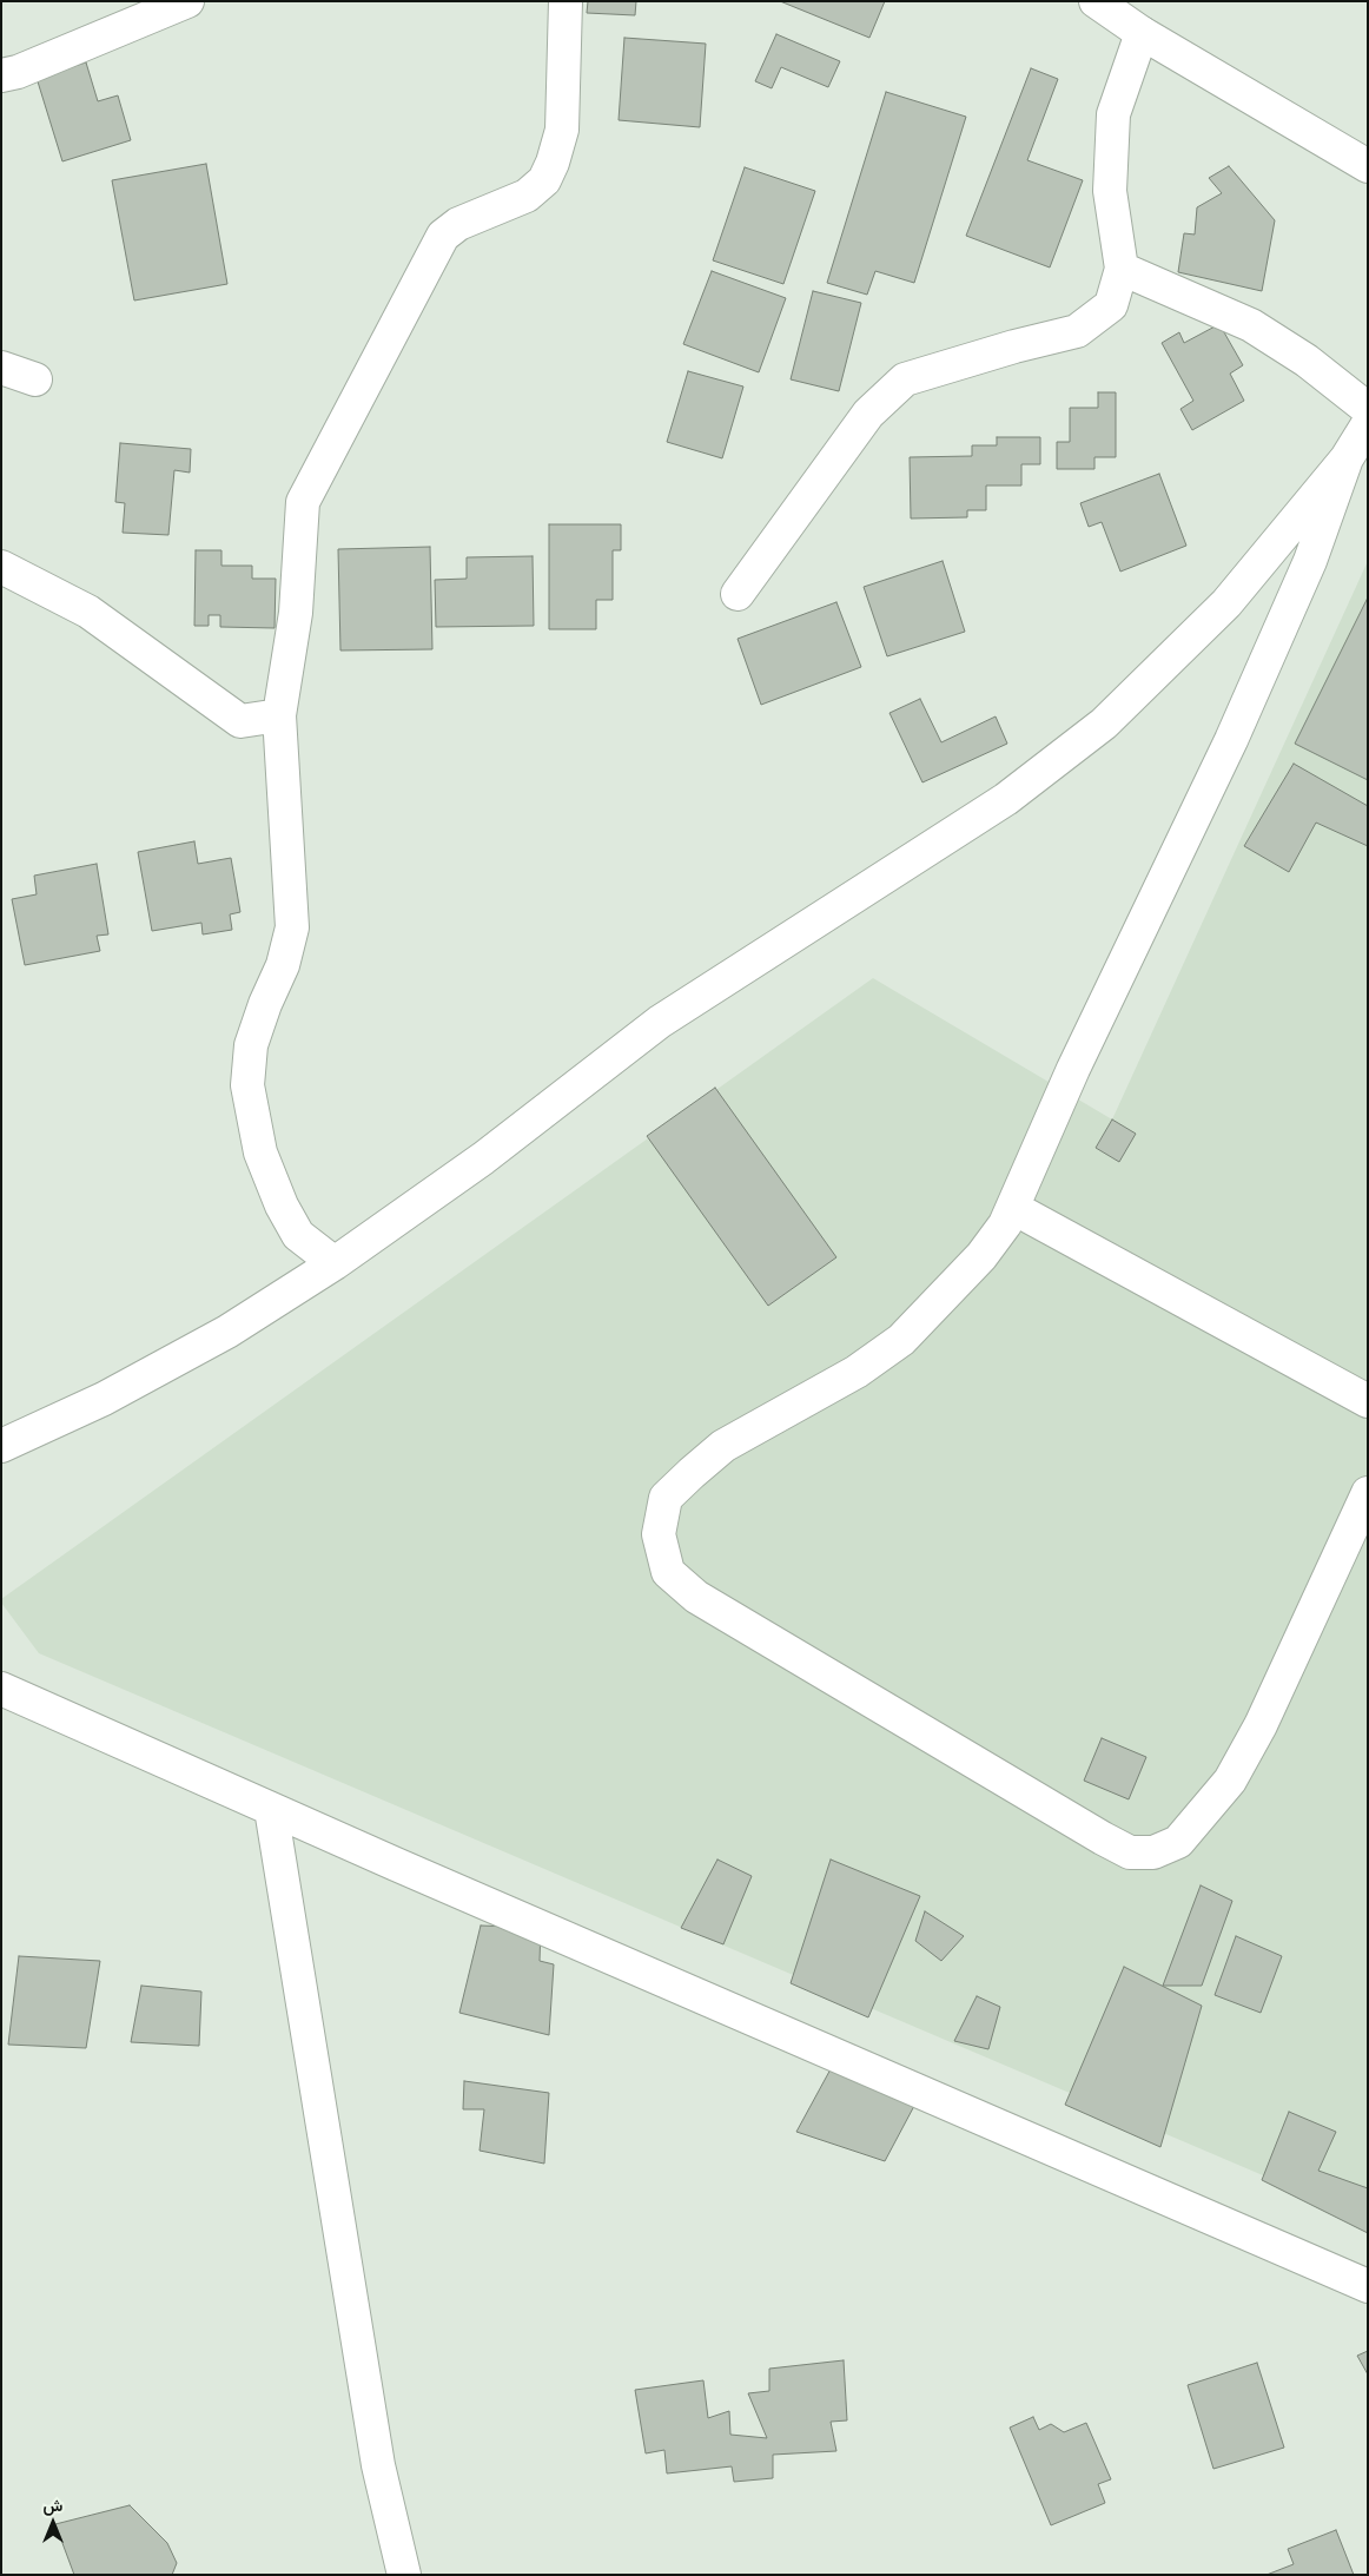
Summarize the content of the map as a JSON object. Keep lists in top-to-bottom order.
{
  "north": "top"
}
